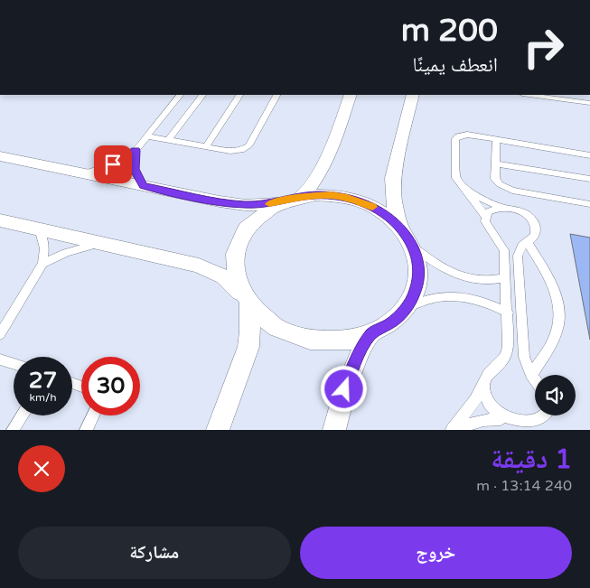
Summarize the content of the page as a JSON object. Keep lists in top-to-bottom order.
{
  "page": {
    "turn": ["200 m", "انعطف يمينًا"],
    "speed": "27 km/h",
    "limit": "30",
    "heading": ["1 دقيقة", "240 m · 13:14"],
    "buttons": ["خروج", "مشاركة"]
  }
}
